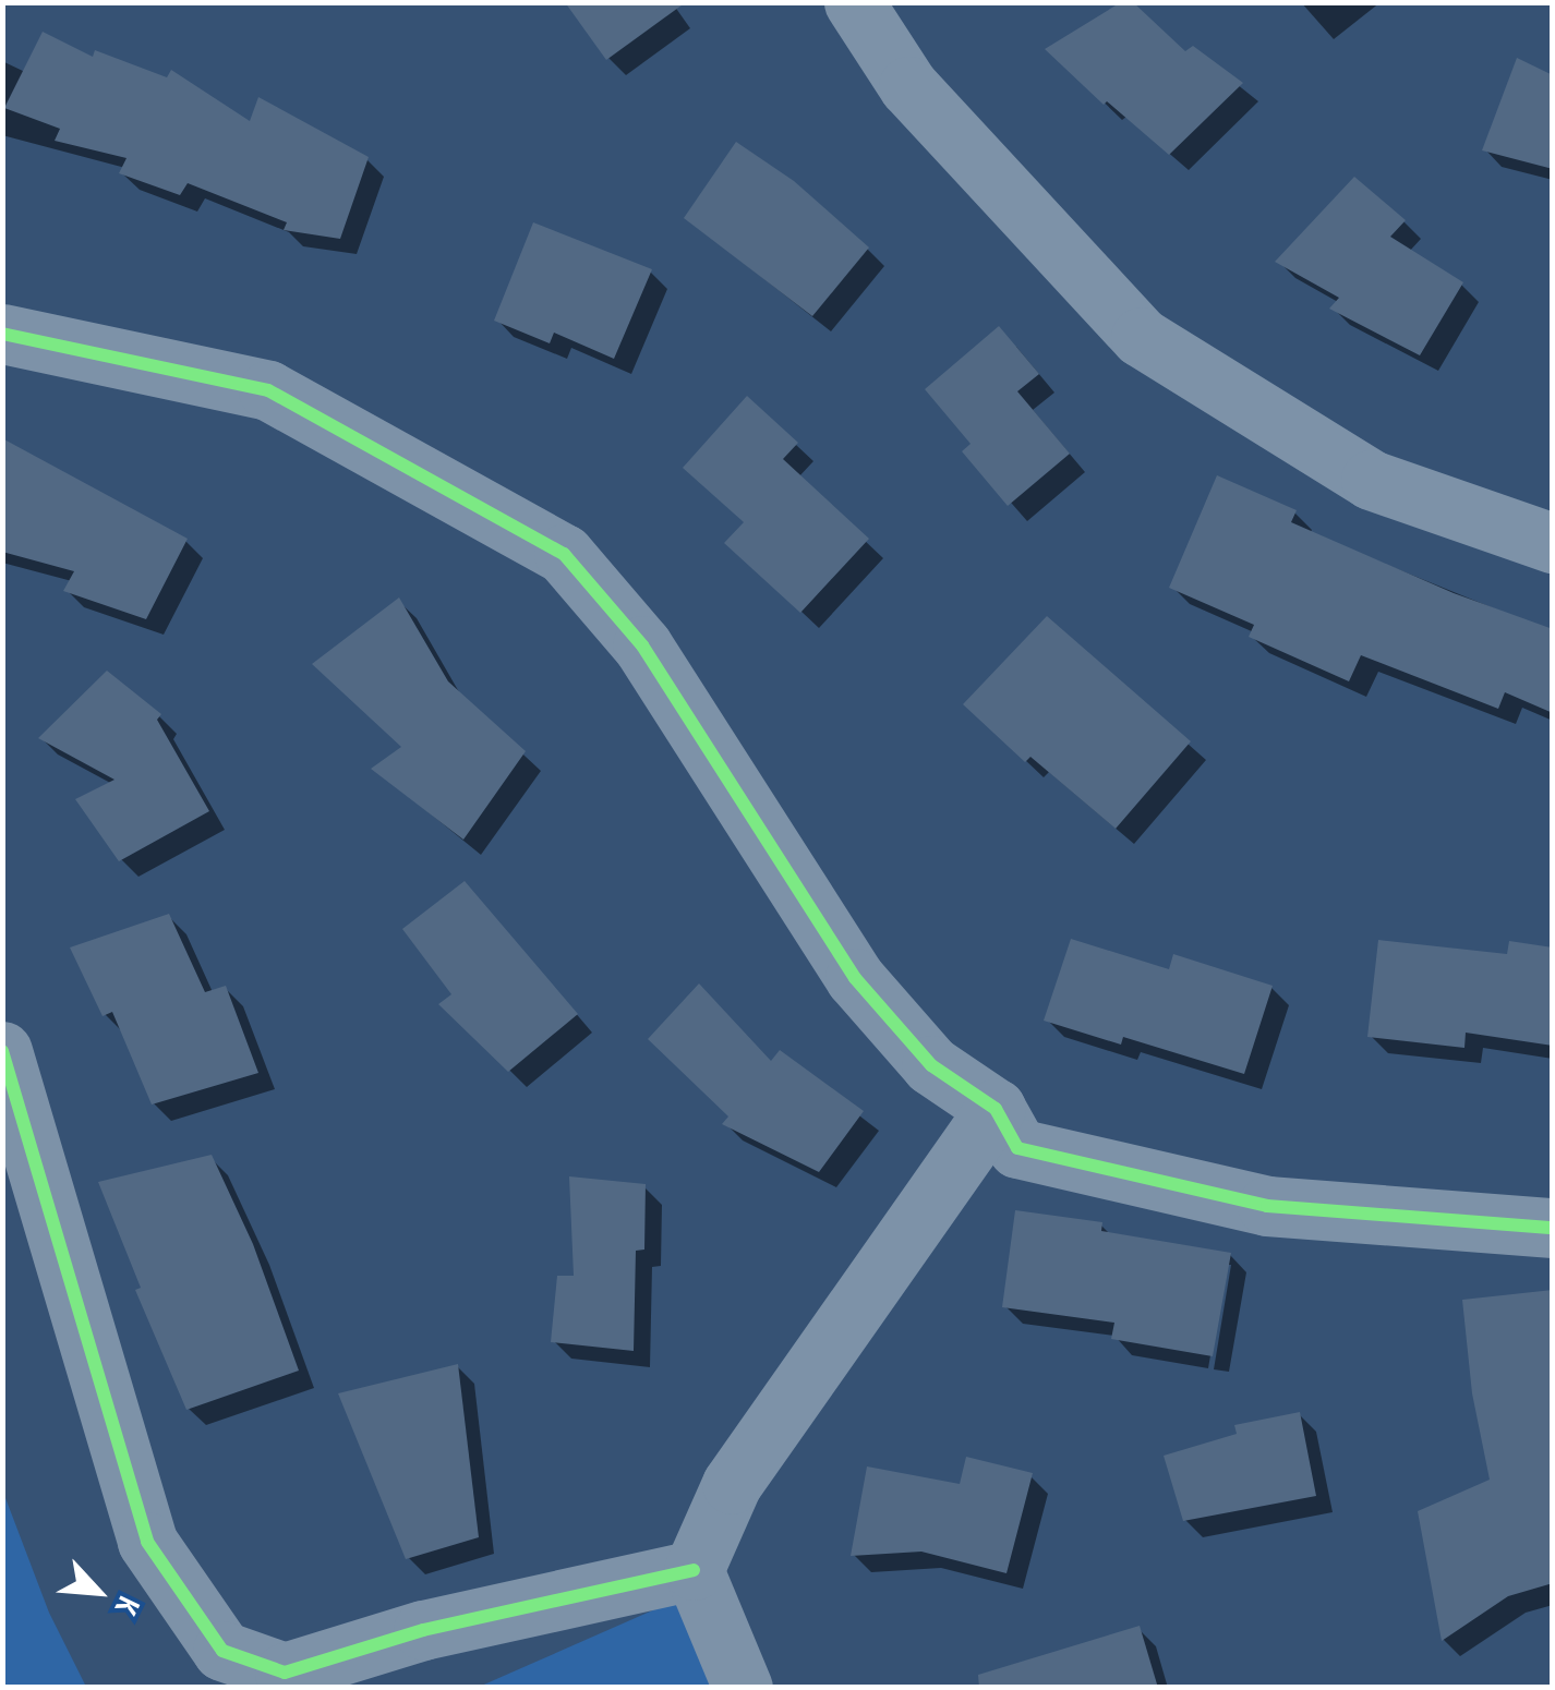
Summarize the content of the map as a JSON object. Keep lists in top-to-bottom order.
{
  "north": "bottom right"
}
